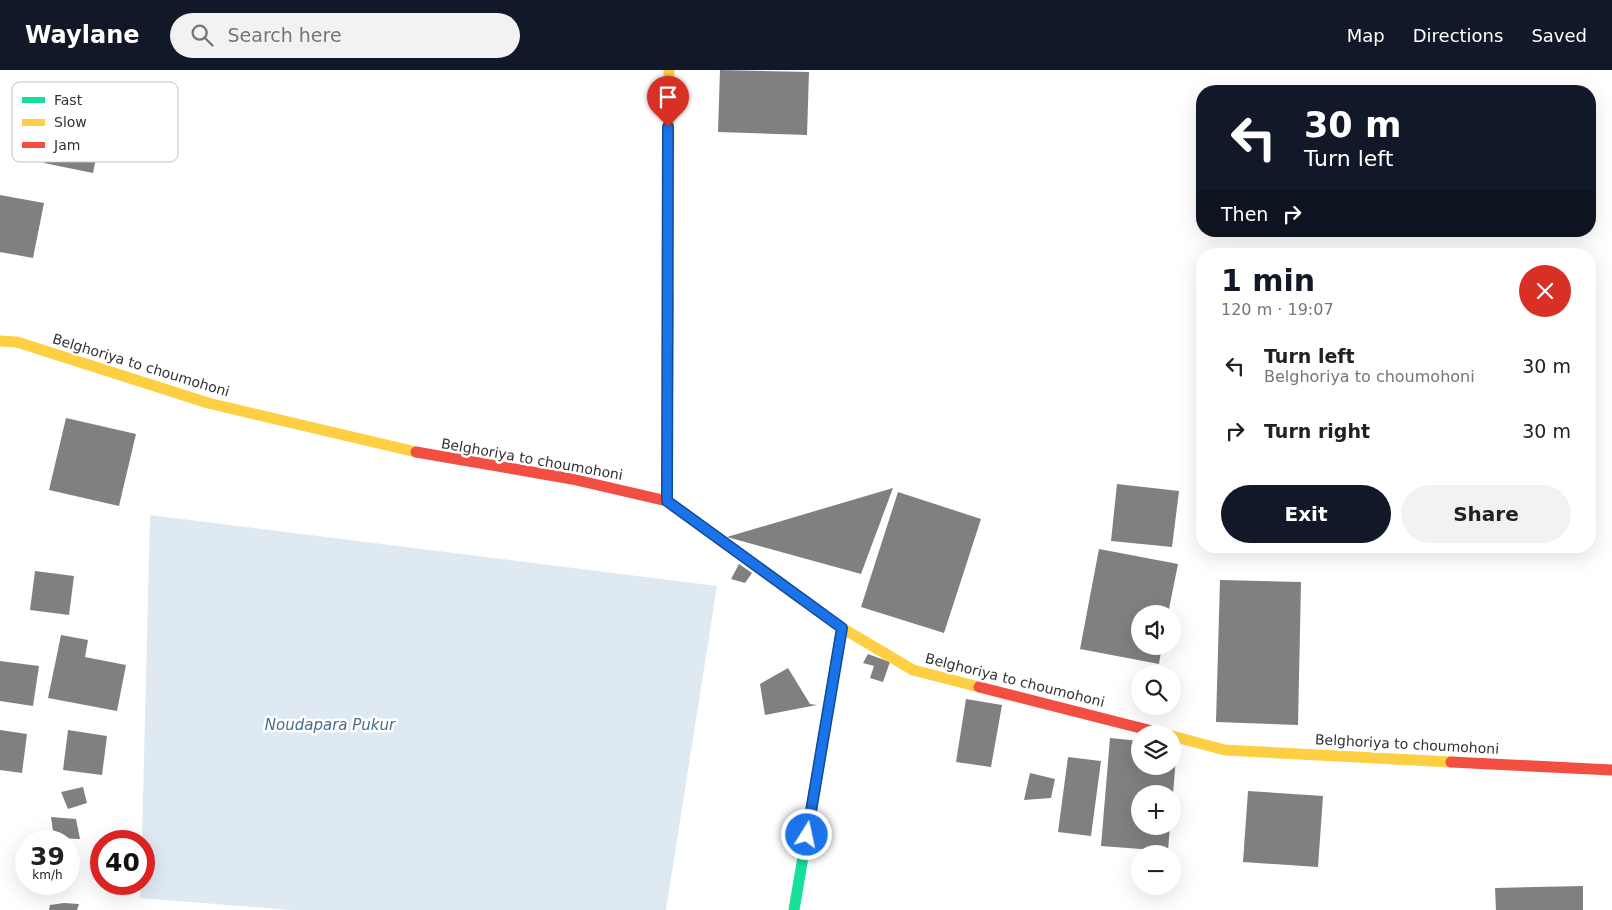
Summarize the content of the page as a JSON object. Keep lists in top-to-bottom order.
{
  "streets": {
    "street": ["Belghoriya to choumohoni"]
  },
  "water": ["Noudapara Pukur"],
  "legend": ["Fast", "Slow", "Jam"],
  "page": {
    "header": "Waylane",
    "search": "Search here",
    "nav": ["Map", "Directions", "Saved"],
    "turn": ["30 m", "Turn left"],
    "then": "Then",
    "heading": ["1 min", "120 m · 19:07"],
    "list": [
      {
        "name": "Turn left",
        "note": "Belghoriya to choumohoni",
        "value": "30 m"
      },
      {
        "name": "Turn right",
        "value": "30 m"
      }
    ],
    "buttons": ["Exit", "Share"],
    "map_buttons": ["+", "−"],
    "speed": "39 km/h",
    "limit": "40"
  }
}
